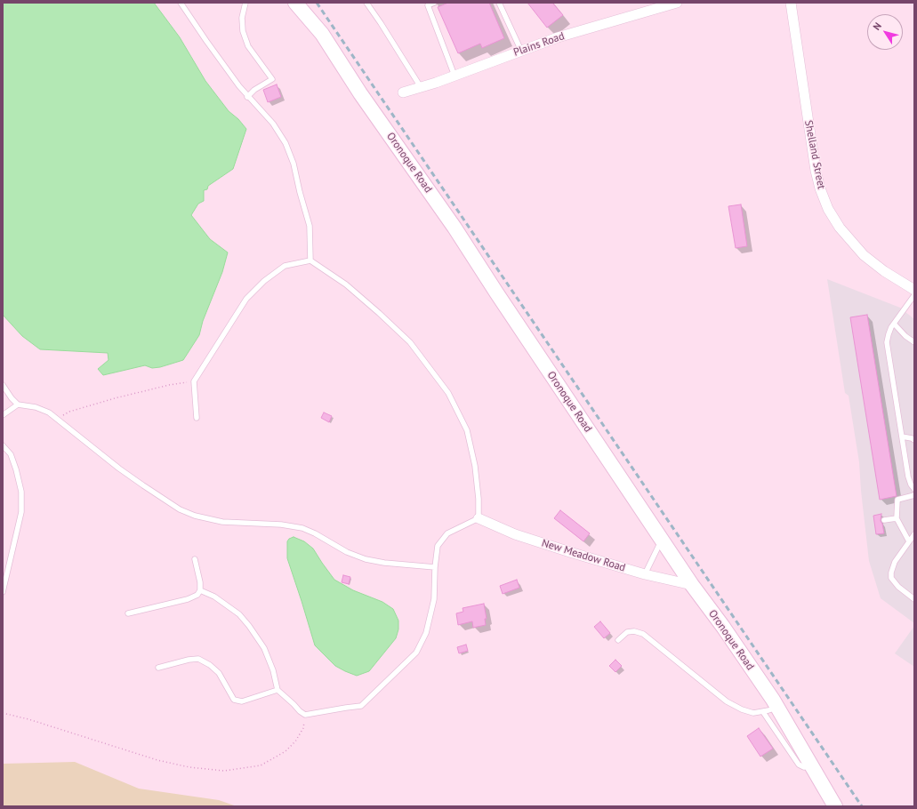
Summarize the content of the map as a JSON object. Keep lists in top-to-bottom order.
{
  "streets": {
    "street": [
      "Plains Road",
      "Shelland Street",
      "Oronoque Road",
      "New Meadow Road"
    ]
  },
  "crossings": [
    ["Oronoque Road", "New Meadow Road"]
  ],
  "north": "top left"
}
